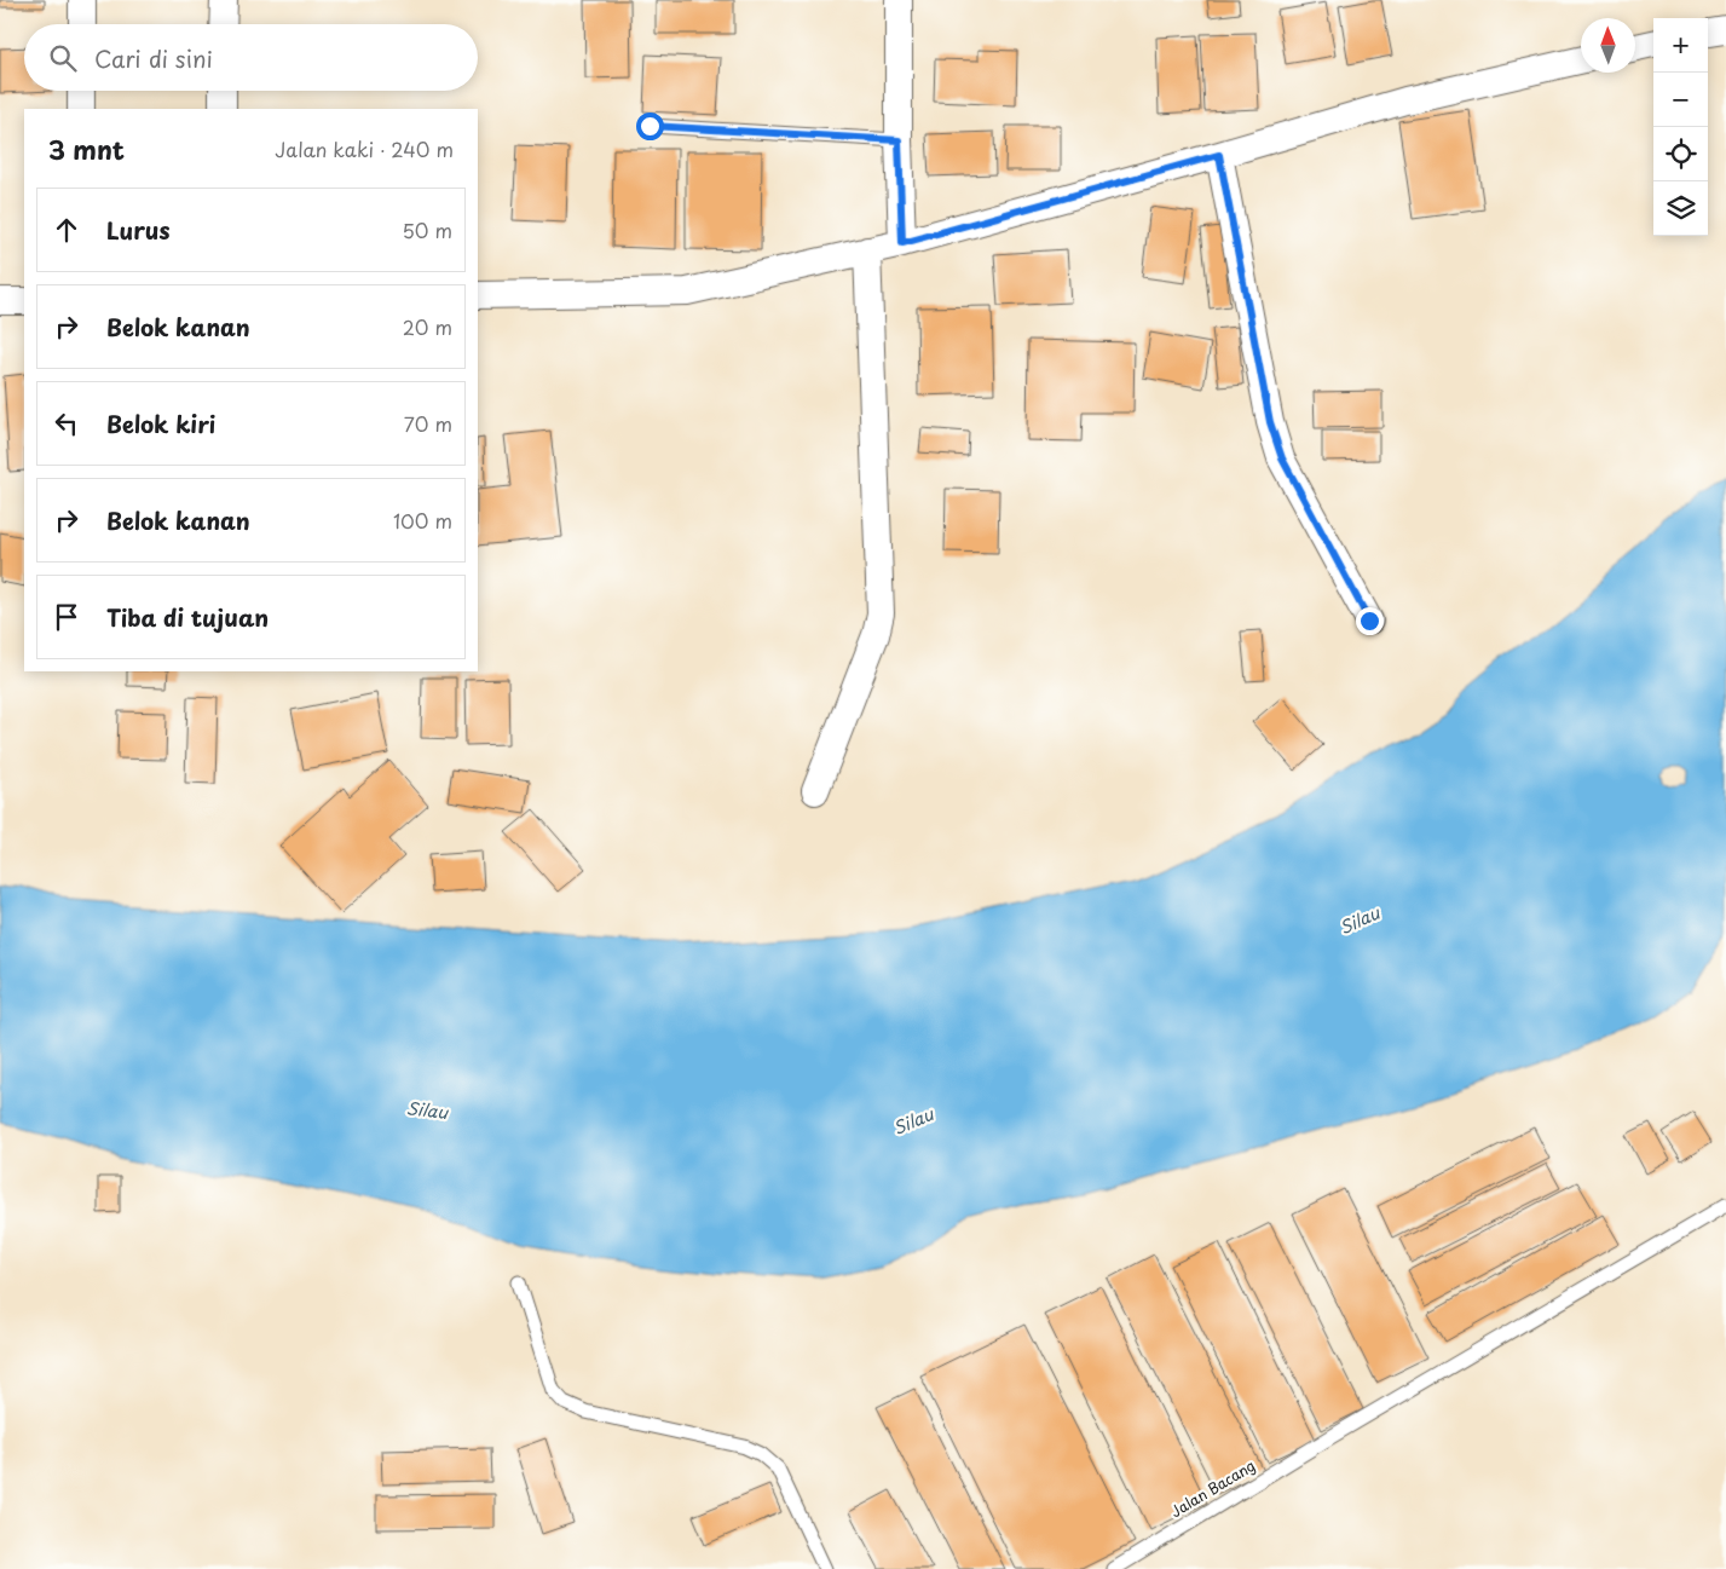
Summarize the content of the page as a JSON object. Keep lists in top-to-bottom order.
{
  "streets": {
    "lane": ["Jalan Bacang"]
  },
  "water": ["Silau"],
  "north": "top",
  "page": {
    "map_buttons": ["+", "−"],
    "search": "Cari di sini",
    "heading": ["3 mnt", "Jalan kaki · 240 m"],
    "list": [
      ["Lurus", "50 m"],
      ["Belok kanan", "20 m"],
      ["Belok kiri", "70 m"],
      ["Belok kanan", "100 m"],
      "Tiba di tujuan"
    ]
  }
}
